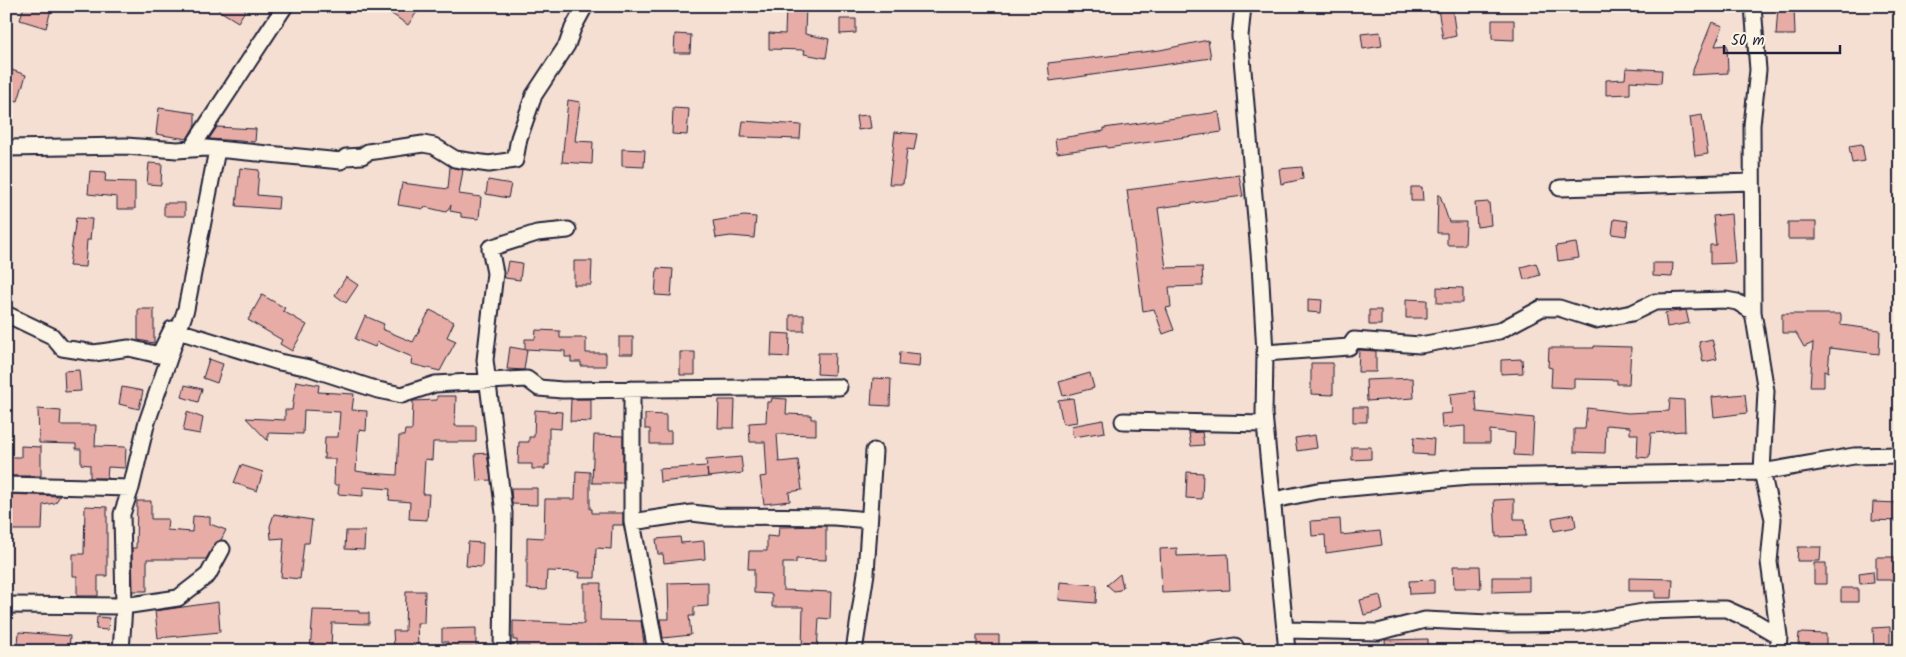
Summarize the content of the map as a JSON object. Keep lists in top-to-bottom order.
{
  "scale_bar": "50 m"
}
